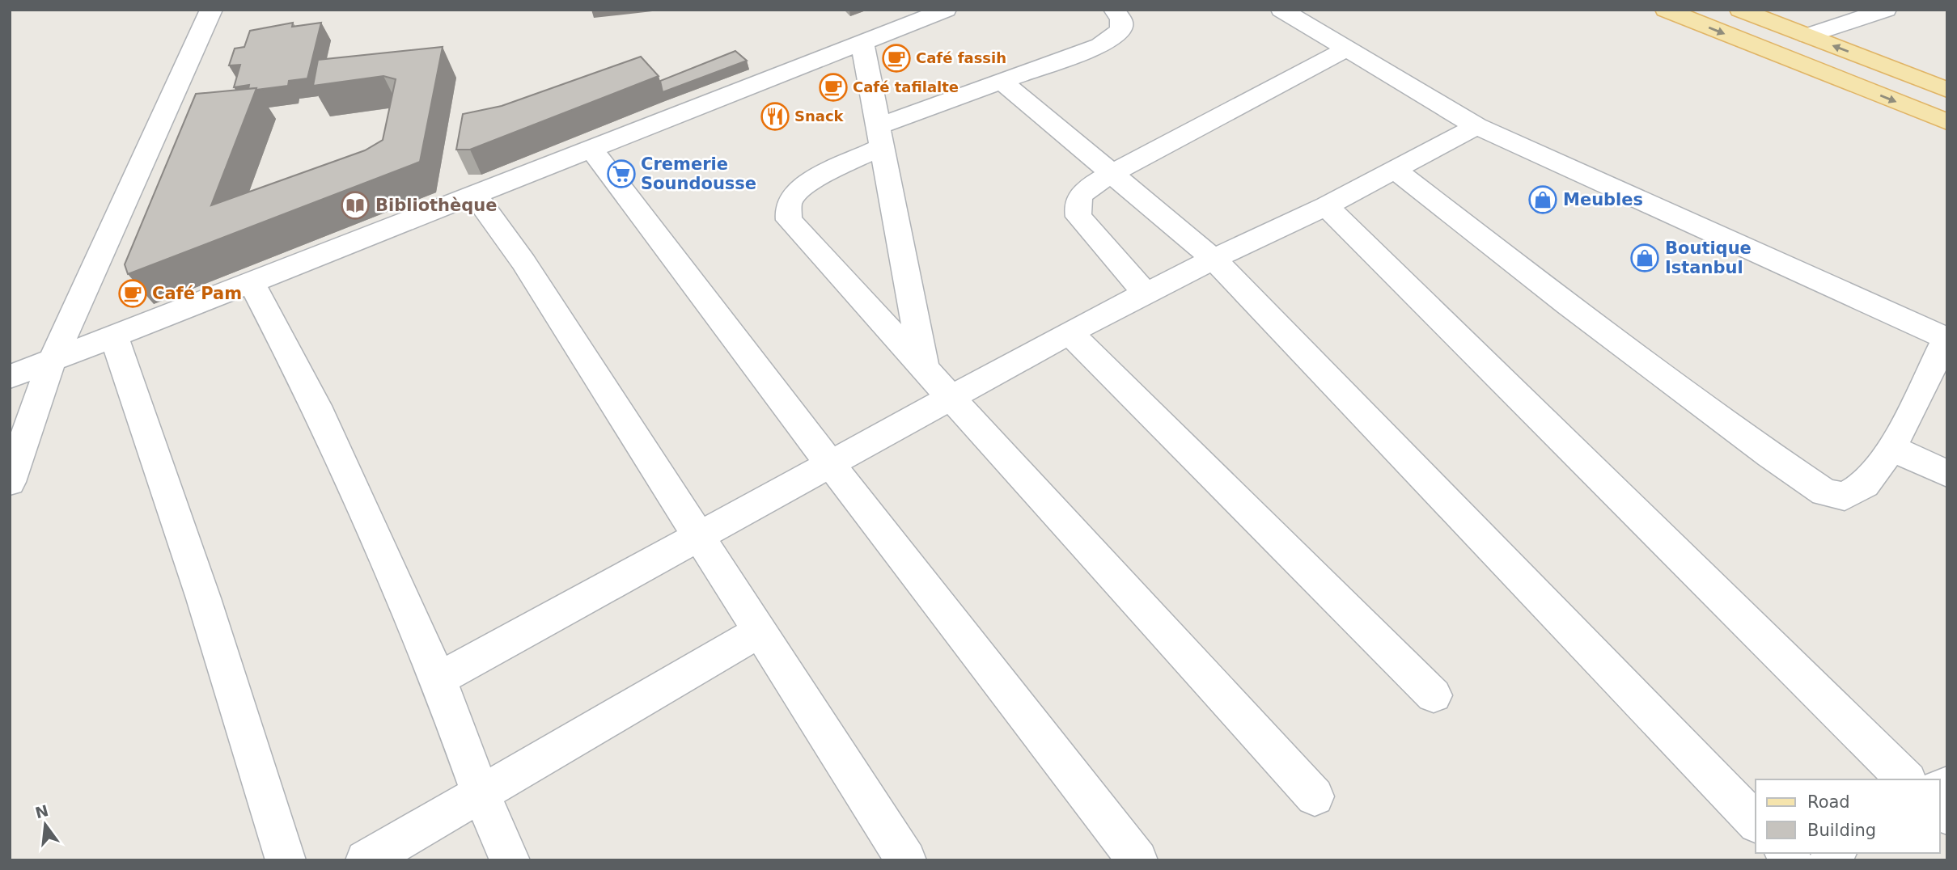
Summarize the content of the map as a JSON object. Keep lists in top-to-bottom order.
{
  "places": {
    "cafe": ["Café fassih", "Café tafilalte", "Café Pam"],
    "restaurant": ["Snack"],
    "supermarket": ["Cremerie Soundousse"],
    "shop": ["Meubles", "Boutique Istanbul"],
    "library": ["Bibliothèque"]
  },
  "legend": ["Road", "Building"],
  "north": "top"
}
